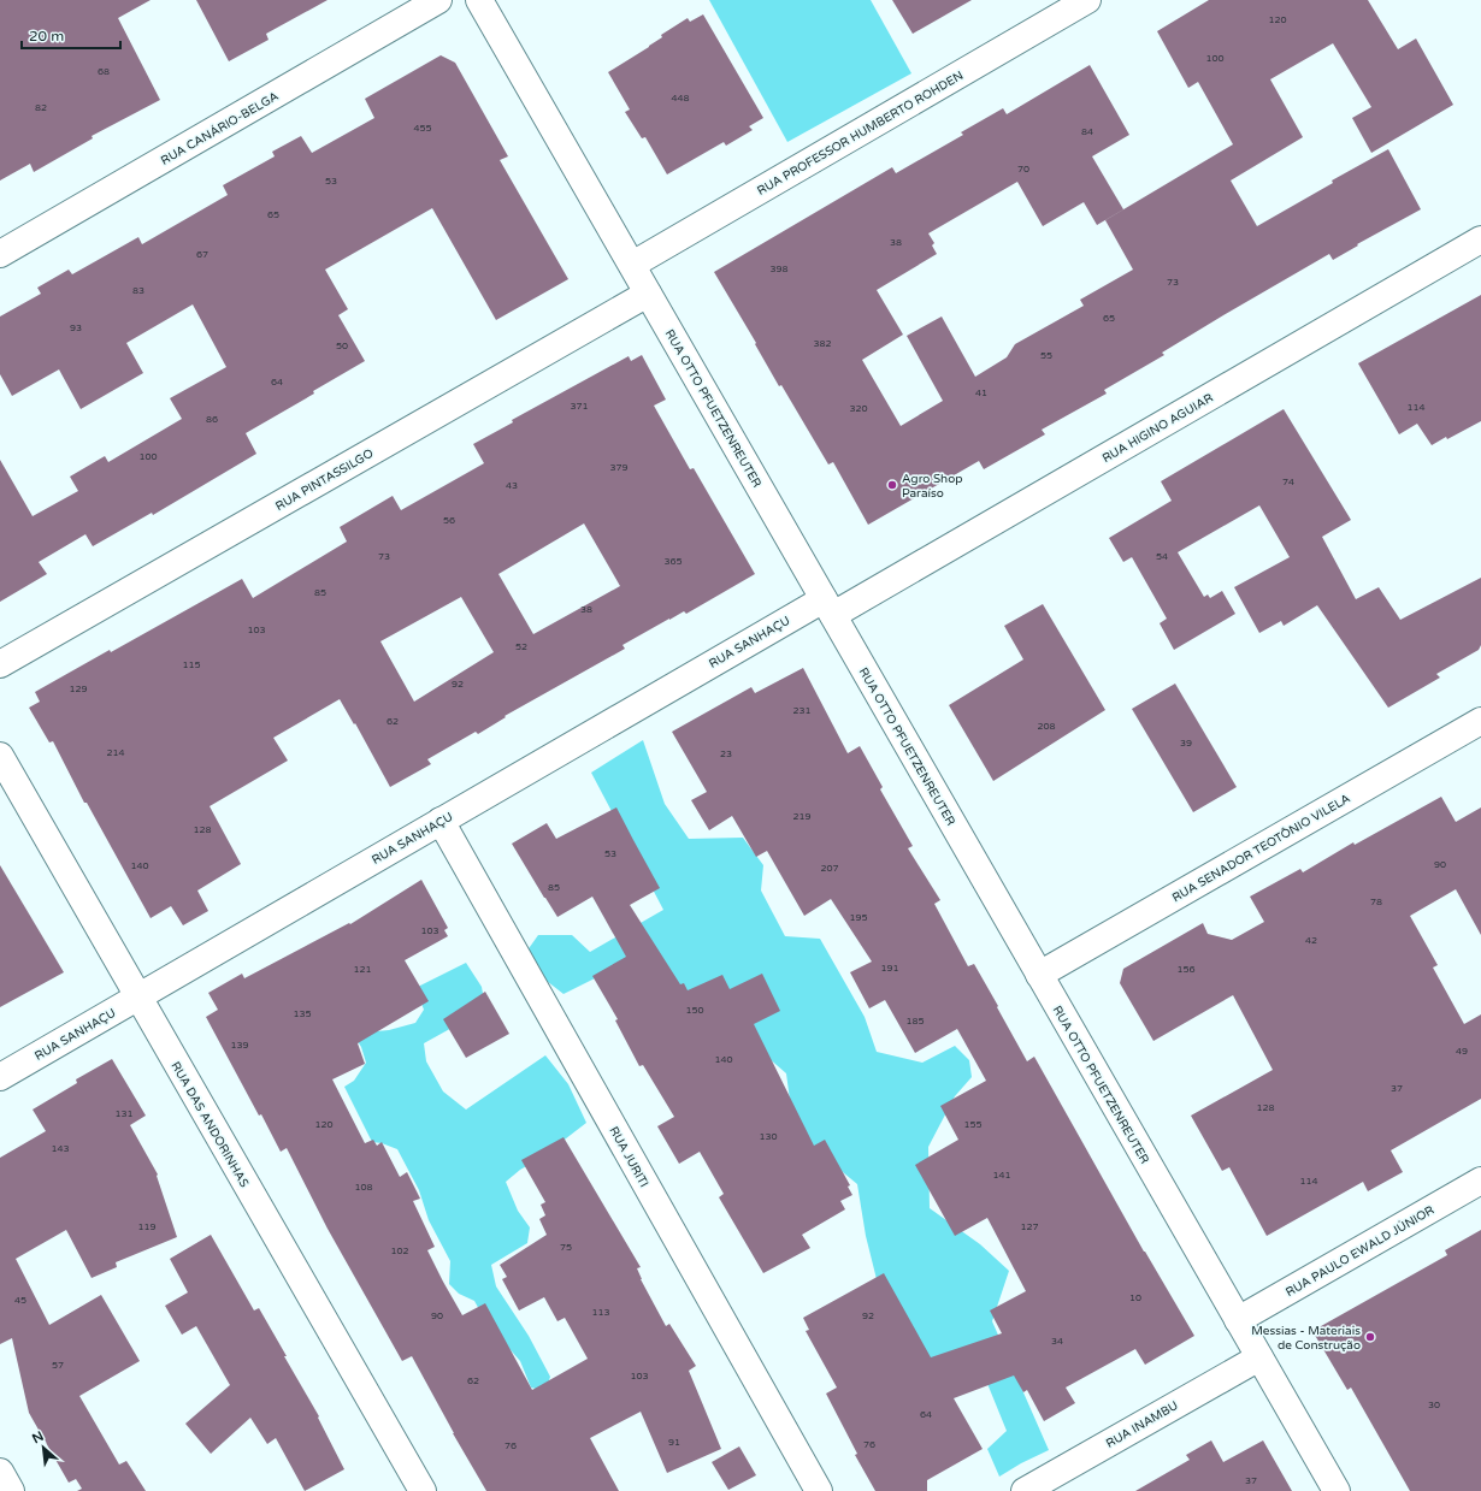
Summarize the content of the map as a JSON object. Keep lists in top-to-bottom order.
{
  "streets": {
    "street": [
      "RUA CANÁRIO-BELGA",
      "RUA PROFESSOR HUMBERTO ROHDEN",
      "RUA OTTO PFUETZENREUTER",
      "RUA HIGINO AGUIAR",
      "RUA PINTASSILGO",
      "RUA SANHAÇU",
      "RUA SENADOR TEOTÔNIO VILELA",
      "RUA DAS ANDORINHAS",
      "RUA JURITI",
      "RUA PAULO EWALD JÚNIOR",
      "RUA INAMBU"
    ]
  },
  "crossings": [
    ["RUA PROFESSOR HUMBERTO ROHDEN", "RUA OTTO PFUETZENREUTER"],
    ["RUA OTTO PFUETZENREUTER", "RUA HIGINO AGUIAR"],
    ["RUA OTTO PFUETZENREUTER", "RUA PINTASSILGO"],
    ["RUA OTTO PFUETZENREUTER", "RUA SANHAÇU"],
    ["RUA OTTO PFUETZENREUTER", "RUA SENADOR TEOTÔNIO VILELA"],
    ["RUA OTTO PFUETZENREUTER", "RUA PAULO EWALD JÚNIOR"],
    ["RUA OTTO PFUETZENREUTER", "RUA INAMBU"],
    ["RUA HIGINO AGUIAR", "RUA SANHAÇU"],
    ["RUA SANHAÇU", "RUA DAS ANDORINHAS"],
    ["RUA SANHAÇU", "RUA JURITI"]
  ],
  "places": ["Agro Shop Paraíso", "Messias - Materiais de Construção"],
  "house_numbers": [
    "120",
    "100",
    "68",
    "448",
    "82",
    "455",
    "84",
    "70",
    "53",
    "65",
    "38",
    "67",
    "398",
    "73",
    "83",
    "65",
    "93",
    "382",
    "50",
    "55",
    "64",
    "41",
    "371",
    "114",
    "320",
    "86",
    "100",
    "379",
    "74",
    "43",
    "56",
    "73",
    "54",
    "365",
    "85",
    "38",
    "103",
    "52",
    "115",
    "92",
    "129",
    "231",
    "62",
    "208",
    "39",
    "214",
    "23",
    "219",
    "128",
    "53",
    "90",
    "140",
    "207",
    "85",
    "78",
    "195",
    "103",
    "42",
    "191",
    "121",
    "156",
    "150",
    "135",
    "185",
    "139",
    "49",
    "140",
    "37",
    "128",
    "131",
    "120",
    "155",
    "130",
    "143",
    "141",
    "114",
    "108",
    "119",
    "127",
    "75",
    "102",
    "10",
    "45",
    "113",
    "90",
    "92",
    "34",
    "57",
    "103",
    "62",
    "30",
    "64",
    "91",
    "76",
    "76",
    "37"
  ],
  "scale_bar": "20 m",
  "north": "top left"
}
